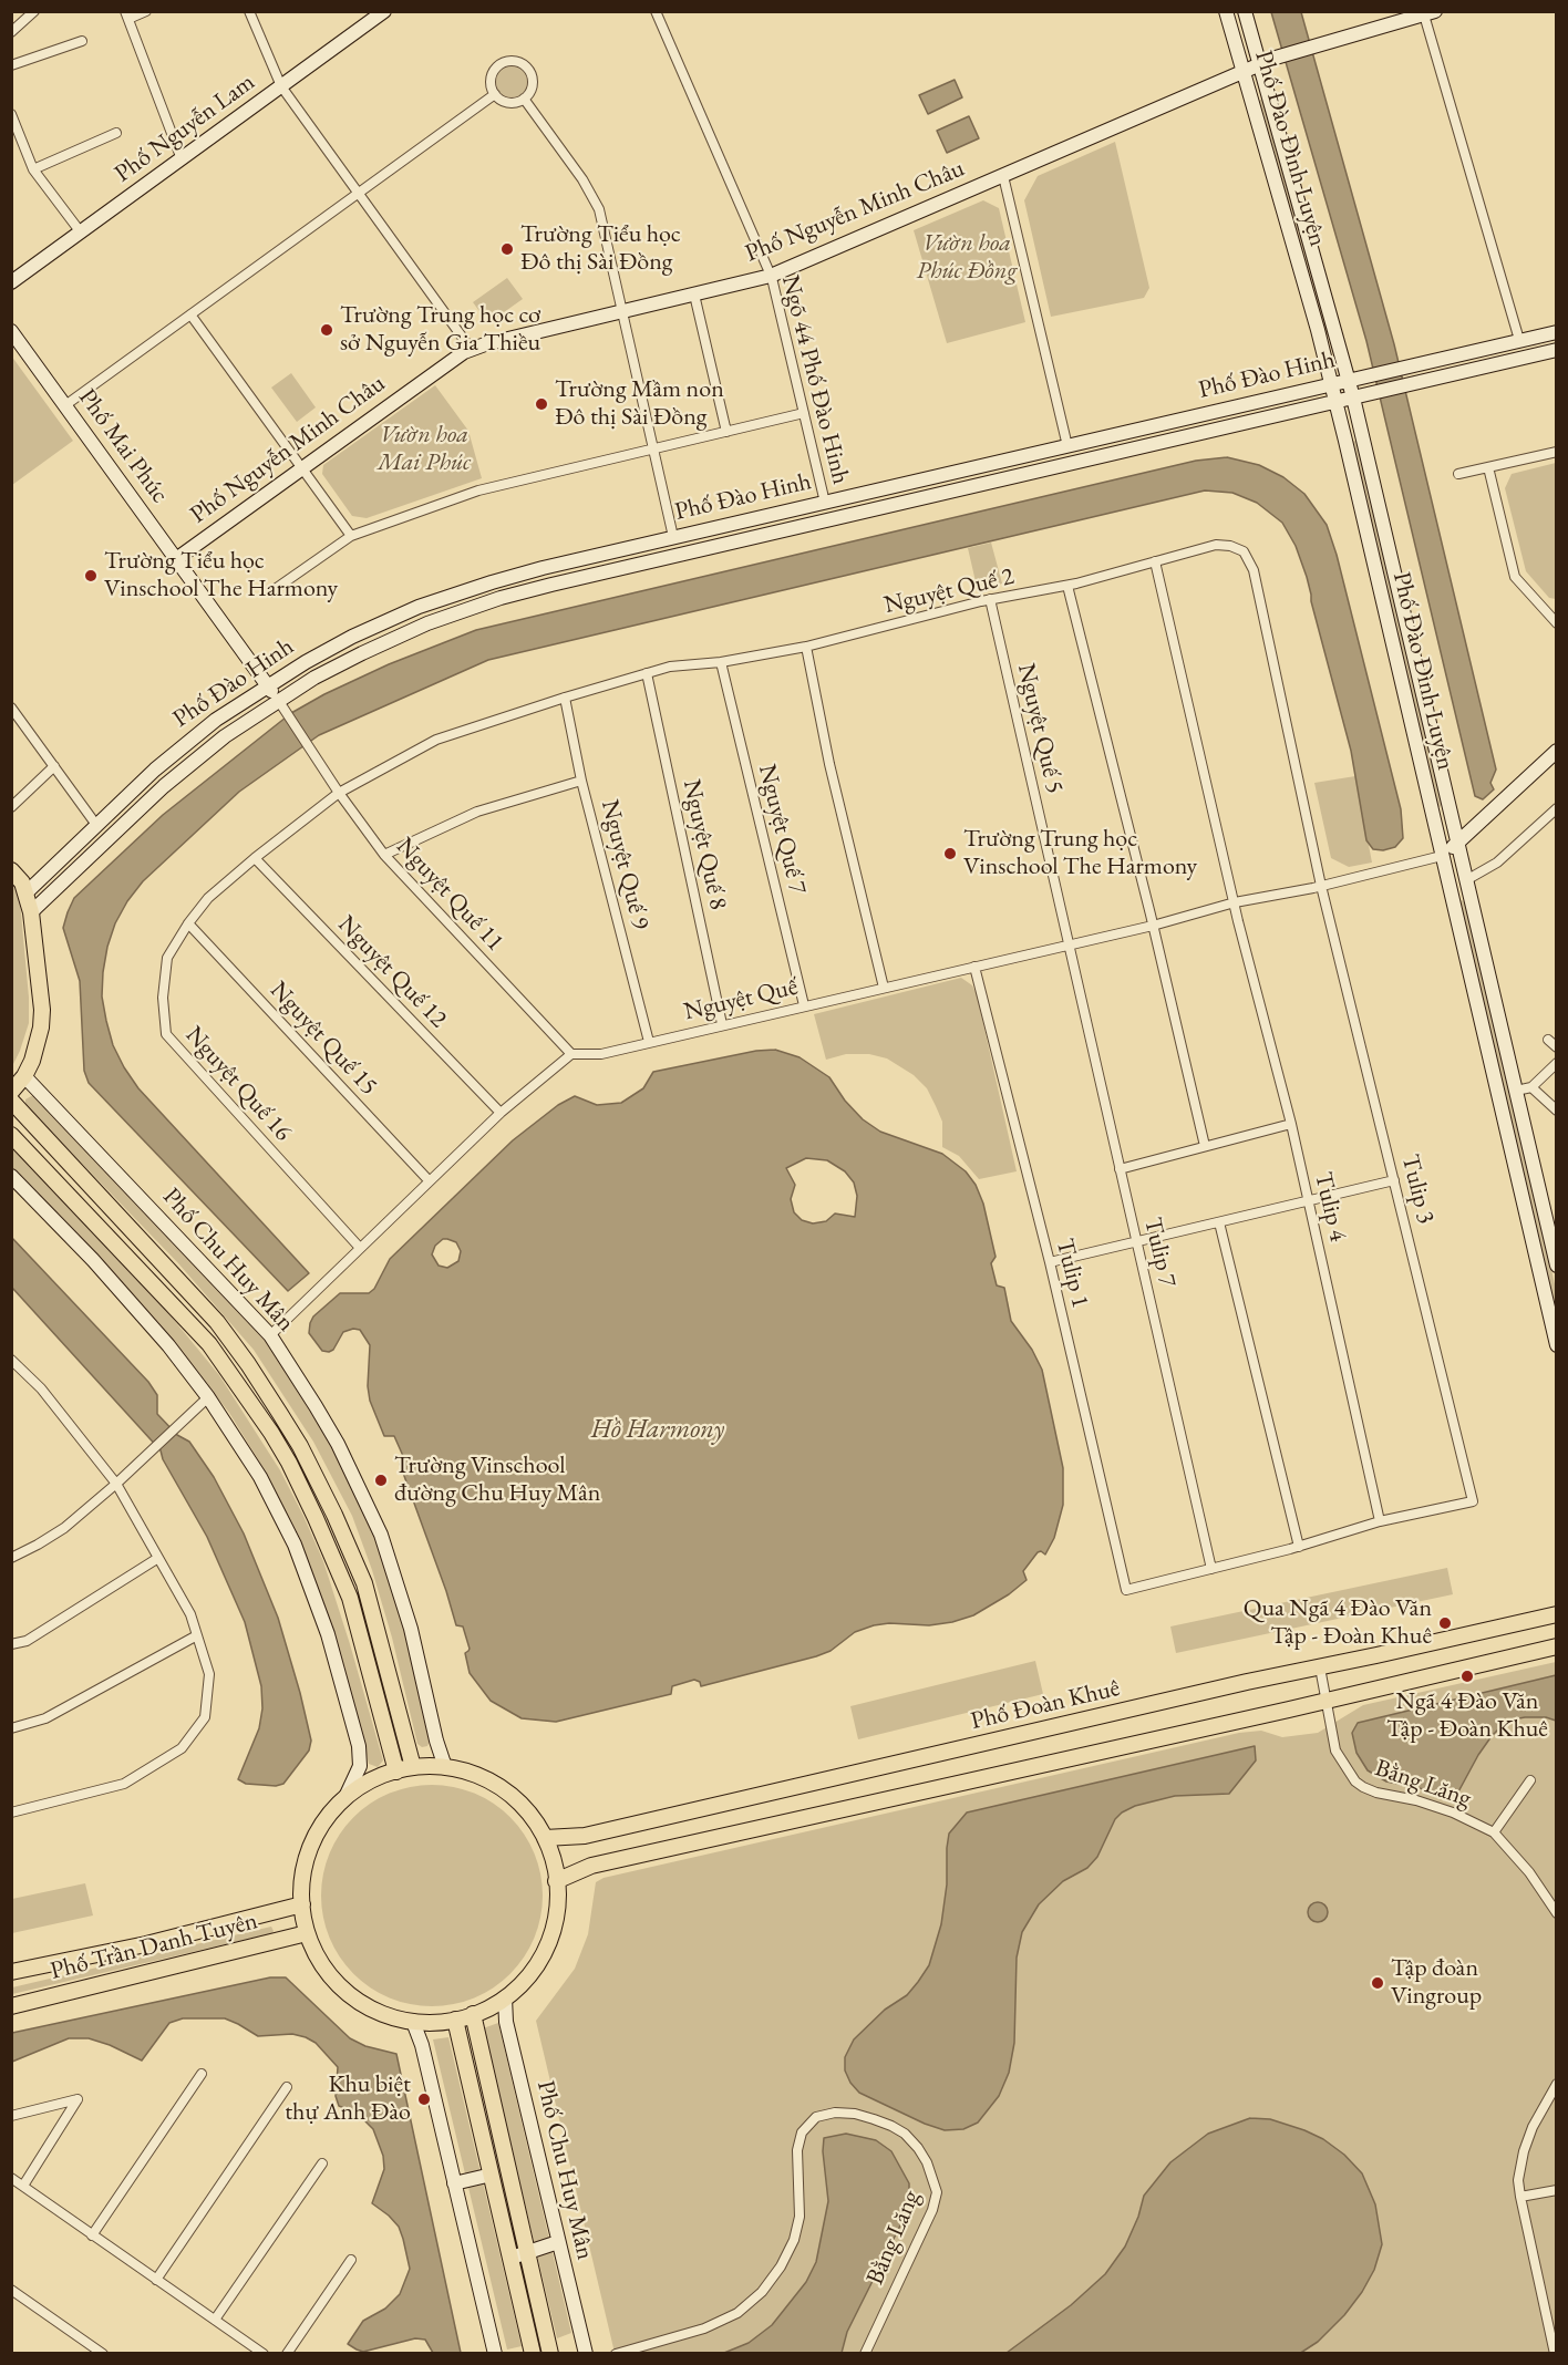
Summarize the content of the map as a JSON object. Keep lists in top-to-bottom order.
{
  "streets": {
    "main road": ["Phố Chu Huy Mân", "Phố Đoàn Khuê", "Phố Trần Danh Tuyên"],
    "street": [
      "Phố Nguyễn Lam",
      "Phố Đào Đình Luyện",
      "Phố Nguyễn Minh Châu",
      "Phố Đào Hinh",
      "Ngõ 44 Phố Đào Hinh",
      "Phố Mai Phúc",
      "Nguyệt Quế 2",
      "Nguyệt Quế 5",
      "Nguyệt Quế 7",
      "Nguyệt Quế 8",
      "Nguyệt Quế 9",
      "Nguyệt Quế 11",
      "Nguyệt Quế 12",
      "Nguyệt Quế",
      "Nguyệt Quế 15",
      "Nguyệt Quế 16",
      "Tulip 3",
      "Tulip 4",
      "Tulip 7",
      "Tulip 1",
      "Bằng Lăng"
    ]
  },
  "crossings": [
    ["Phố Đào Đình Luyện", "Phố Nguyễn Minh Châu"],
    ["Phố Đào Đình Luyện", "Phố Đào Hinh"],
    ["Phố Đào Đình Luyện", "Nguyệt Quế"],
    ["Phố Nguyễn Minh Châu", "Ngõ 44 Phố Đào Hinh"],
    ["Phố Nguyễn Minh Châu", "Phố Mai Phúc"],
    ["Phố Đào Hinh", "Ngõ 44 Phố Đào Hinh"],
    ["Phố Đào Hinh", "Phố Mai Phúc"],
    ["Phố Đào Hinh", "Nguyệt Quế 11"],
    ["Phố Mai Phúc", "Nguyệt Quế 11"],
    ["Nguyệt Quế 2", "Nguyệt Quế 5"],
    ["Nguyệt Quế 2", "Nguyệt Quế 7"],
    ["Nguyệt Quế 2", "Nguyệt Quế 8"],
    ["Nguyệt Quế 2", "Nguyệt Quế 9"],
    ["Nguyệt Quế 2", "Nguyệt Quế 11"],
    ["Nguyệt Quế 2", "Nguyệt Quế"],
    ["Nguyệt Quế 2", "Nguyệt Quế 16"],
    ["Nguyệt Quế 2", "Tulip 3"],
    ["Nguyệt Quế 2", "Tulip 4"],
    ["Nguyệt Quế 5", "Nguyệt Quế"],
    ["Nguyệt Quế 5", "Tulip 7"],
    ["Nguyệt Quế 7", "Nguyệt Quế"],
    ["Nguyệt Quế 8", "Nguyệt Quế"],
    ["Nguyệt Quế 9", "Nguyệt Quế"],
    ["Nguyệt Quế 11", "Nguyệt Quế"],
    ["Nguyệt Quế 11", "Nguyệt Quế 16"],
    ["Nguyệt Quế 12", "Nguyệt Quế 16"],
    ["Nguyệt Quế", "Tulip 3"],
    ["Nguyệt Quế", "Tulip 4"],
    ["Nguyệt Quế", "Tulip 7"],
    ["Nguyệt Quế", "Tulip 1"],
    ["Nguyệt Quế 15", "Nguyệt Quế 16"],
    ["Tulip 3", "Tulip 4"],
    ["Tulip 7", "Tulip 1"],
    ["Phố Đoàn Khuê", "Bằng Lăng"]
  ],
  "water": ["Hồ Harmony"],
  "parks": ["Vườn hoa Phúc Đồng", "Vườn hoa Mai Phúc"],
  "places": [
    "Trường Tiểu học Đô thị Sài Đồng",
    "Trường Trung học cơ sở Nguyễn Gia Thiều",
    "Trường Mầm non Đô thị Sài Đồng",
    "Trường Tiểu học Vinschool The Harmony",
    "Trường Trung học Vinschool The Harmony",
    "Trường Vinschool đường Chu Huy Mân",
    "Qua Ngã 4 Đào Văn Tập - Đoàn Khuê",
    "Ngã 4 Đào Văn Tập - Đoàn Khuê",
    "Tập đoàn Vingroup",
    "Khu biệt thự Anh Đào"
  ]
}
